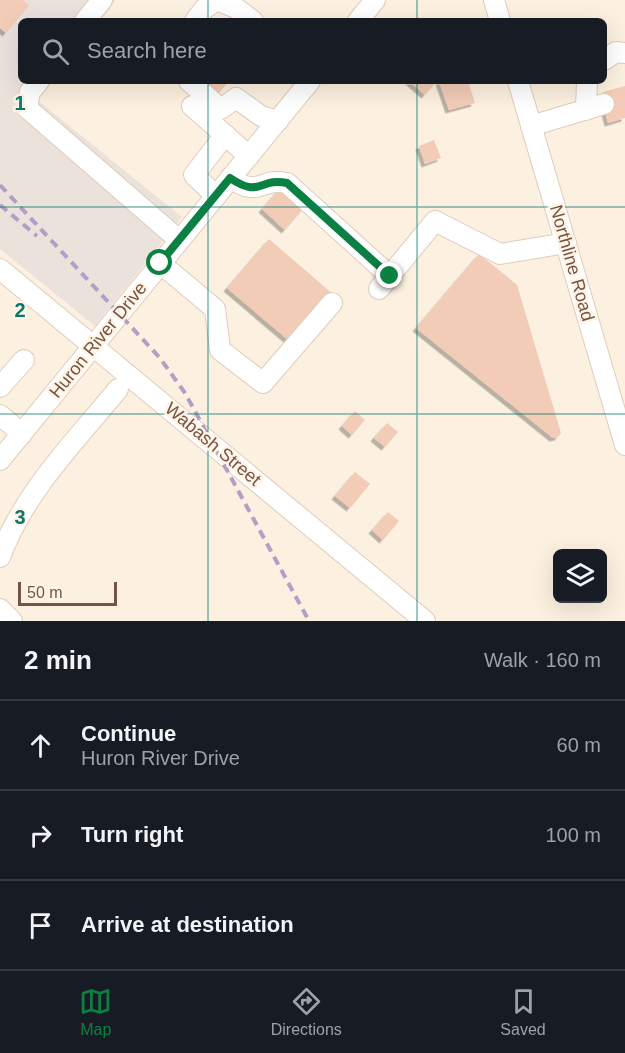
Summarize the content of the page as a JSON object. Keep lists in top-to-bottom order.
{
  "streets": {
    "street": ["Northline Road", "Huron River Drive", "Wabash Street"]
  },
  "crossings": [
    ["Huron River Drive", "Wabash Street"]
  ],
  "scale_bar": "50 m",
  "page": {
    "search": "Search here",
    "scale": "50 m",
    "heading": ["2 min", "Walk · 160 m"],
    "list": [
      ["Continue", "Huron River Drive", "60 m"],
      ["Turn right", "100 m"],
      "Arrive at destination"
    ],
    "nav": ["Map", "Directions", "Saved"]
  },
  "grid": {
    "rows": ["1", "2", "3"]
  }
}
